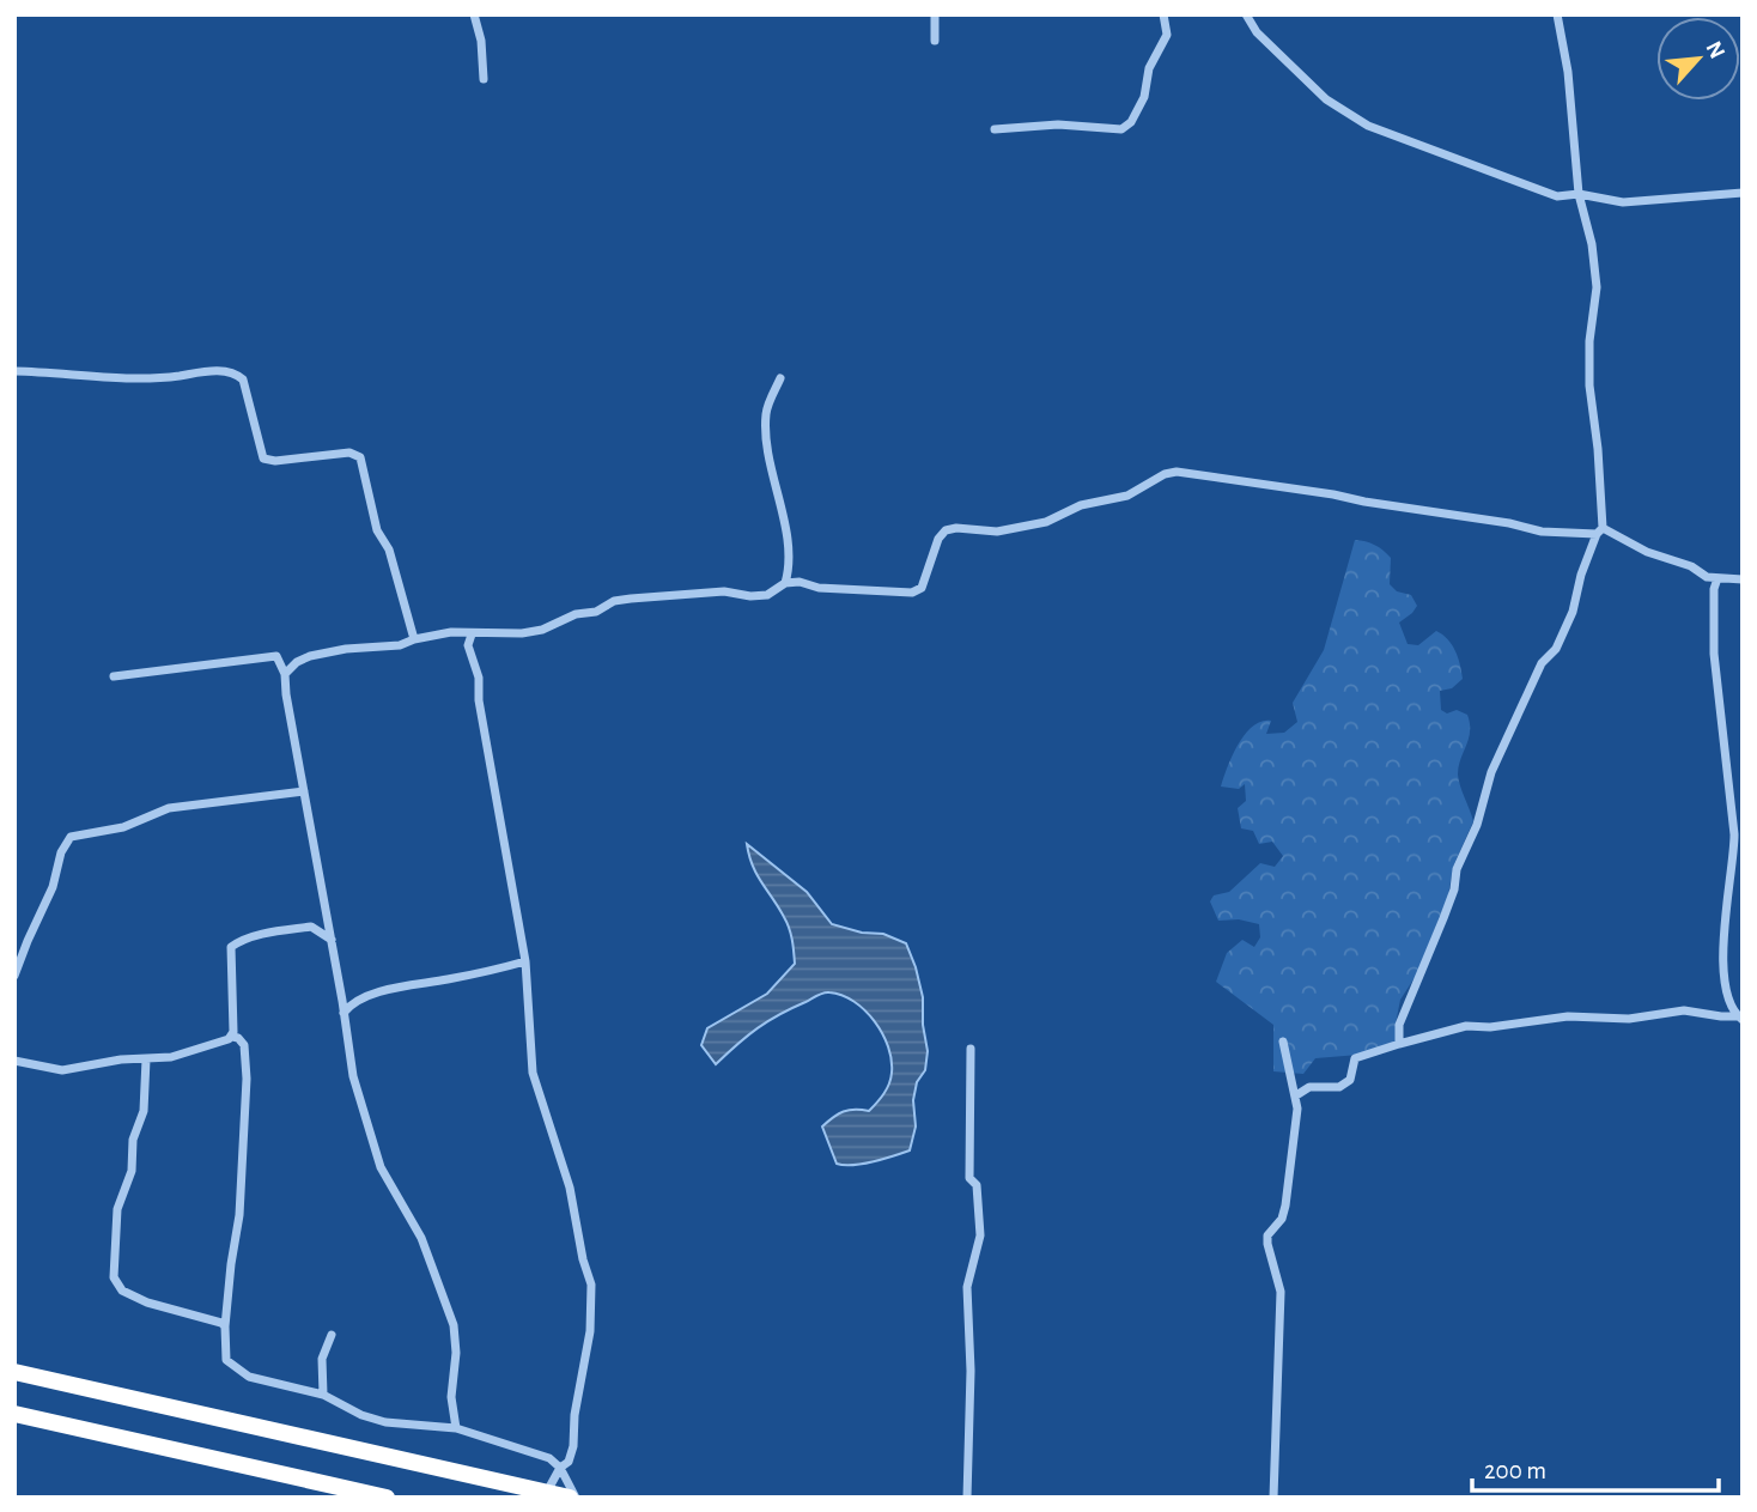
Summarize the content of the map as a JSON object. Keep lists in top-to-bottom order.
{
  "scale_bar": "200 m",
  "north": "top right"
}
